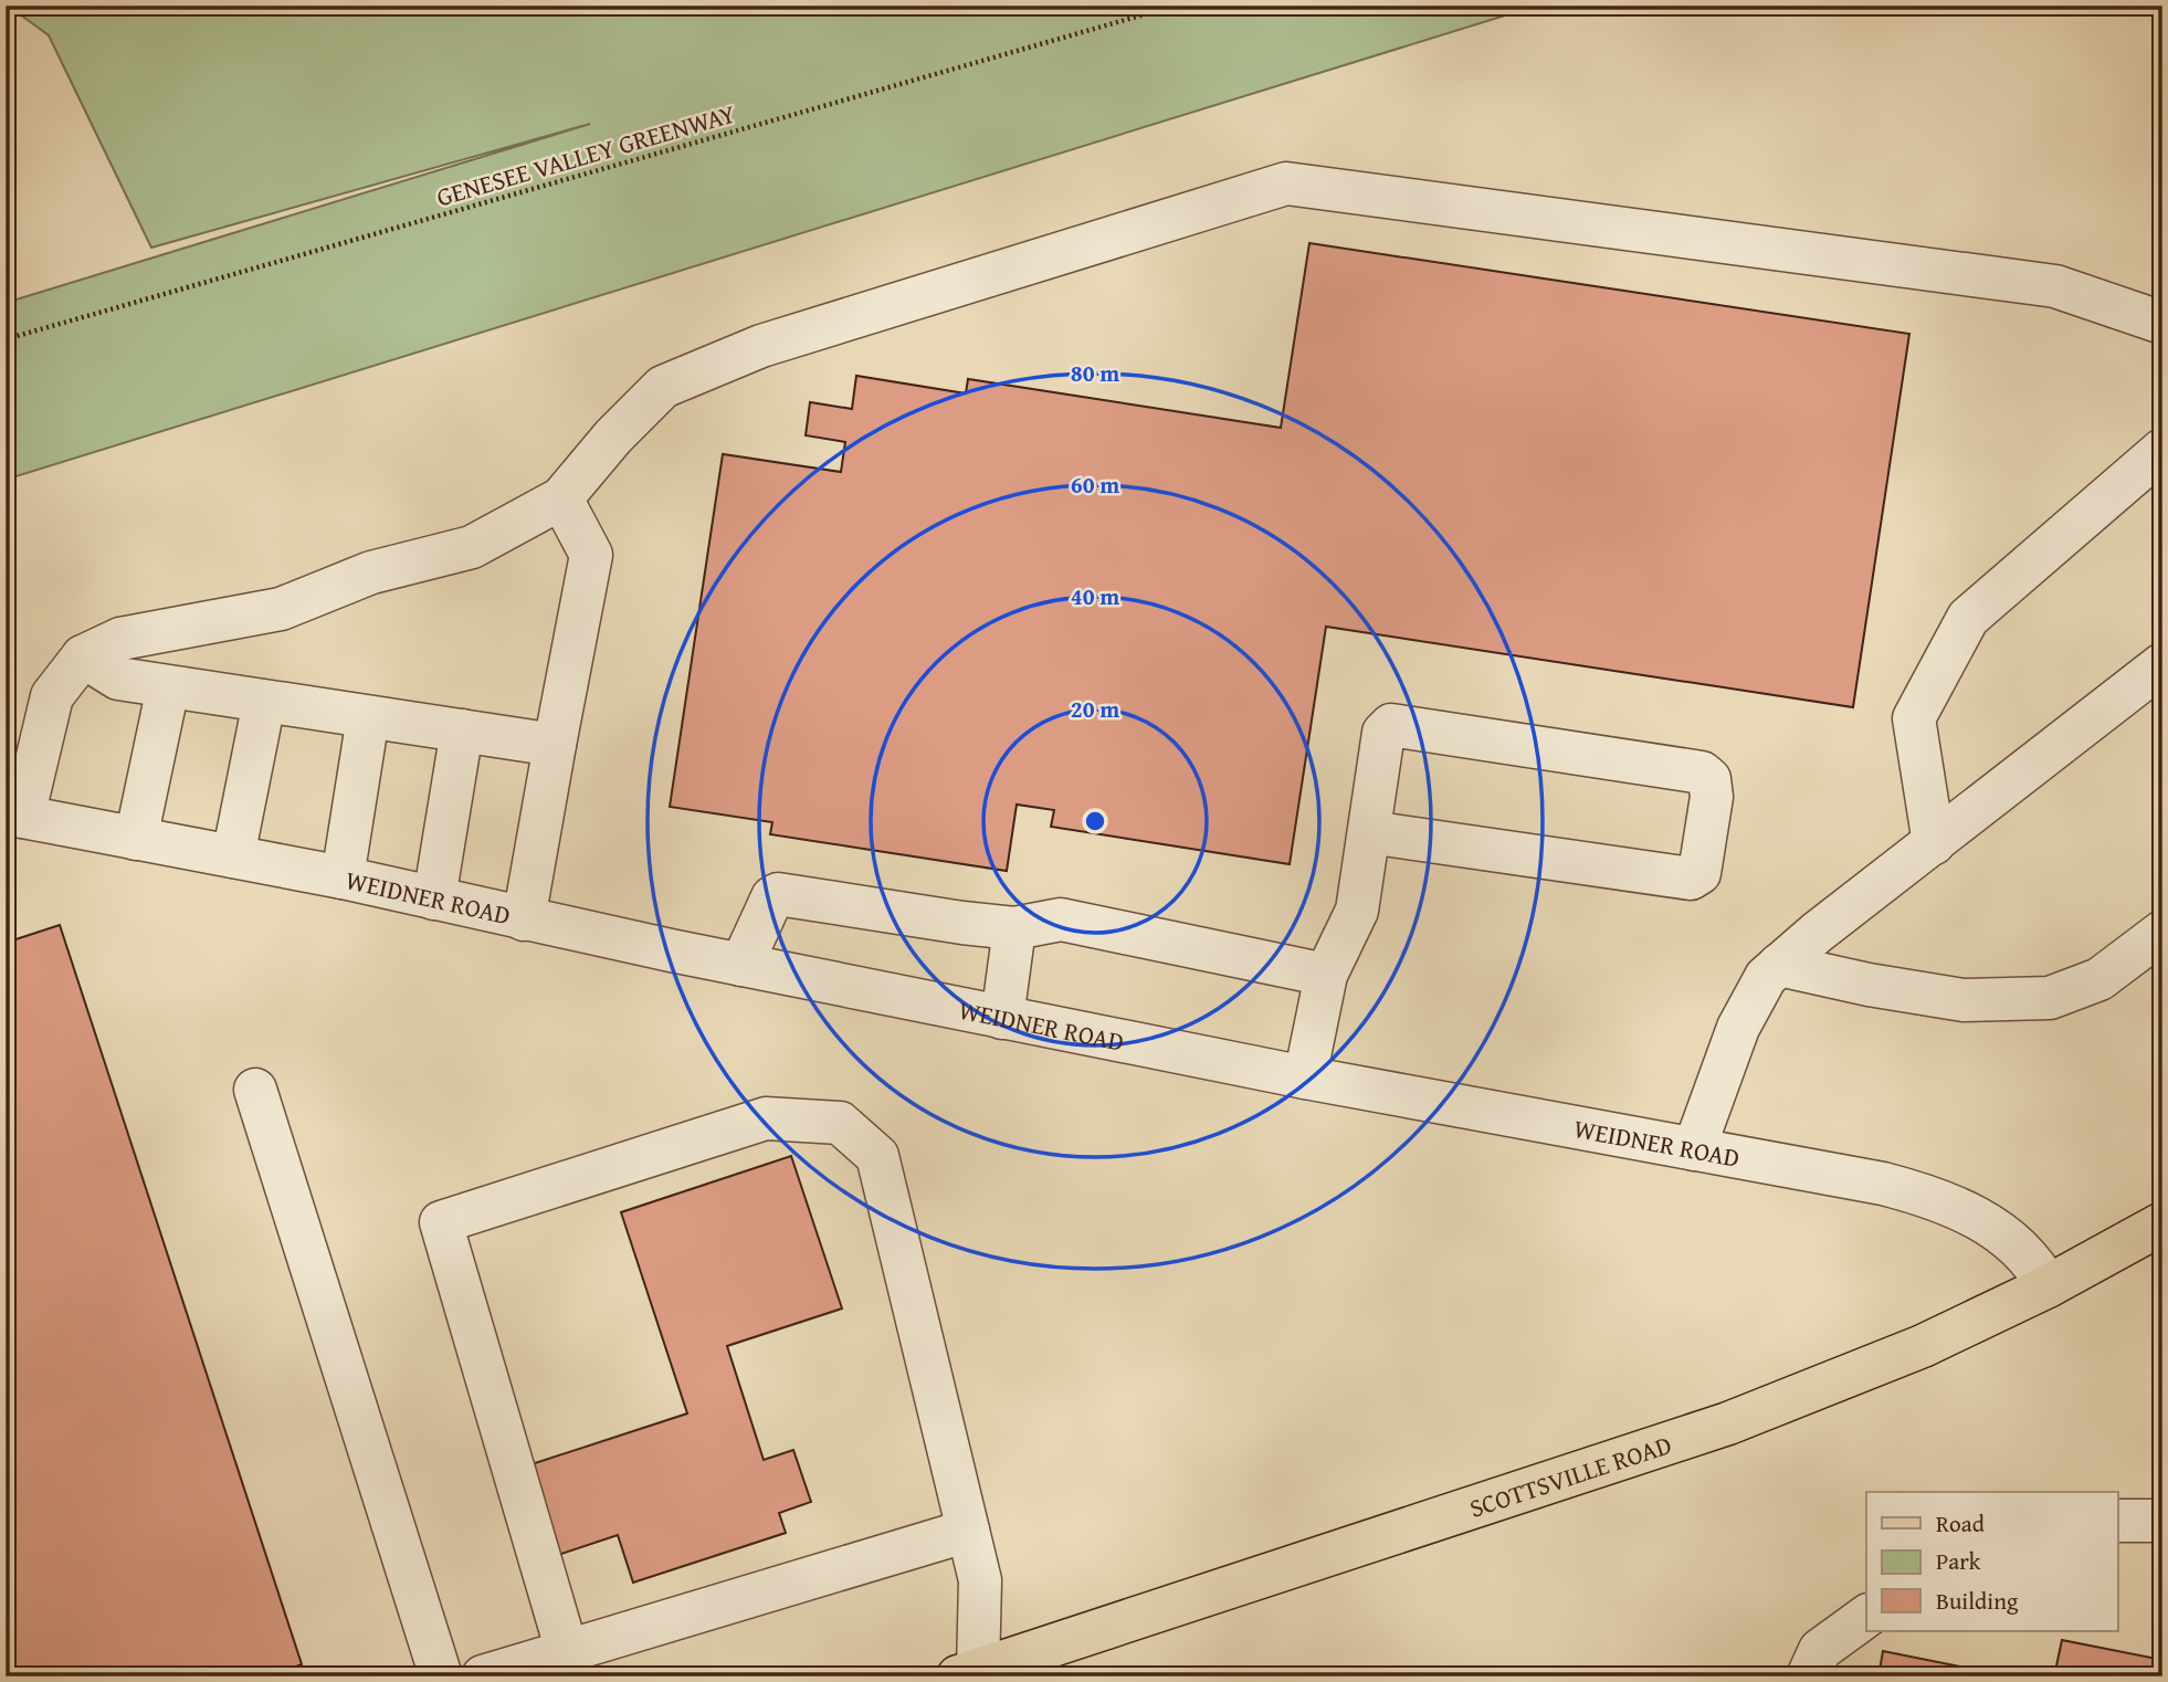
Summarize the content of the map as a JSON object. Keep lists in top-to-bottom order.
{
  "streets": {
    "main road": ["SCOTTSVILLE ROAD"],
    "street": ["WEIDNER ROAD"],
    "path": ["GENESEE VALLEY GREENWAY"]
  },
  "crossings": [
    ["WEIDNER ROAD", "SCOTTSVILLE ROAD"]
  ],
  "legend": ["Road", "Park", "Building"],
  "rings": [
    "80 m",
    "60 m",
    "40 m",
    "20 m"
  ]
}
